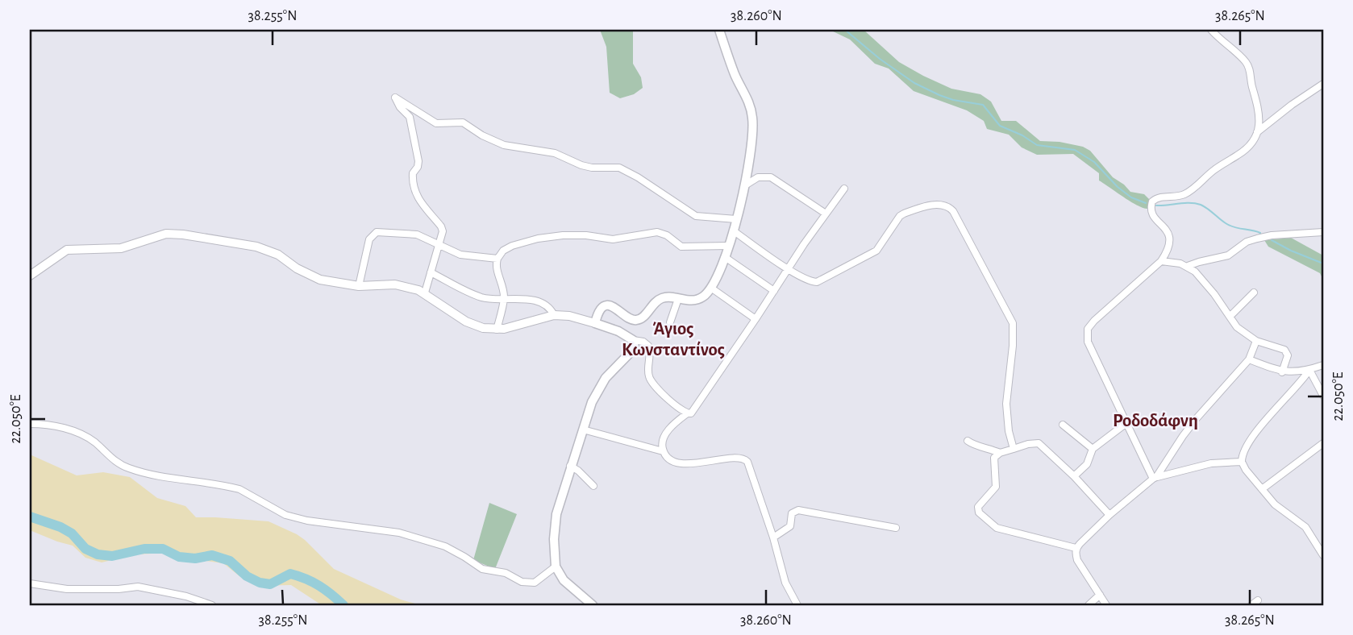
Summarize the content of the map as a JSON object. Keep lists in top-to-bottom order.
{
  "districts": ["Άγιος Κωνσταντίνος", "Ροδοδάφνη"],
  "coordinates": [
    "38.255°N",
    "38.260°N",
    "38.265°N",
    "22.050°E"
  ]
}
